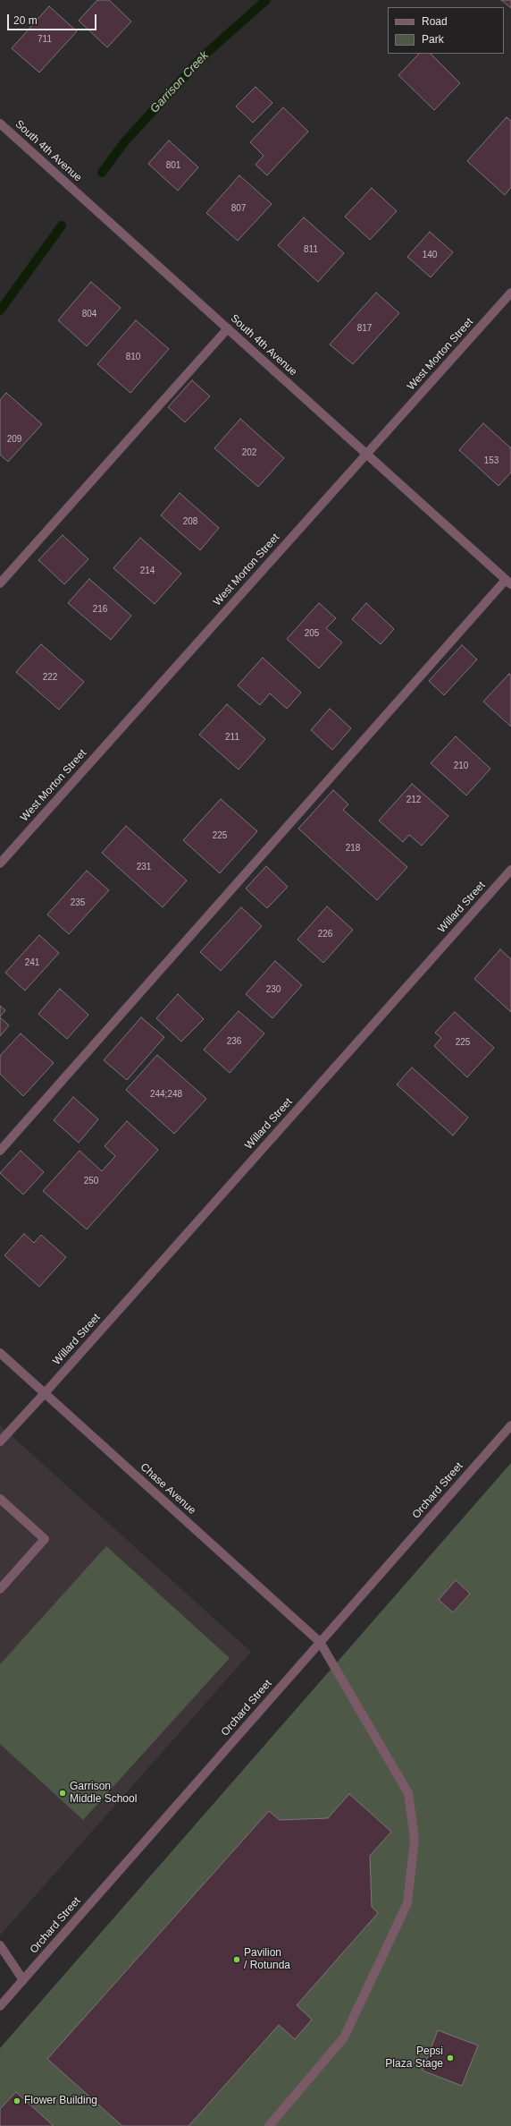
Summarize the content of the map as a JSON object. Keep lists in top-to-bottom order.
{
  "streets": {
    "street": [
      "South 4th Avenue",
      "West Morton Street",
      "Willard Street",
      "Chase Avenue",
      "Orchard Street"
    ]
  },
  "crossings": [
    ["South 4th Avenue", "West Morton Street"],
    ["Willard Street", "Chase Avenue"],
    ["Chase Avenue", "Orchard Street"]
  ],
  "water": ["Garrison Creek"],
  "places": [
    "Garrison Middle School",
    "Pavilion / Rotunda",
    "Pepsi Plaza Stage",
    "Flower Building"
  ],
  "house_numbers": [
    "711",
    "801",
    "807",
    "811",
    "140",
    "804",
    "817",
    "810",
    "209",
    "202",
    "153",
    "208",
    "214",
    "216",
    "205",
    "222",
    "211",
    "210",
    "212",
    "225",
    "218",
    "231",
    "235",
    "226",
    "241",
    "230",
    "236",
    "225",
    "244;248",
    "250"
  ],
  "legend": ["Road", "Park"],
  "scale_bar": "20 m"
}
